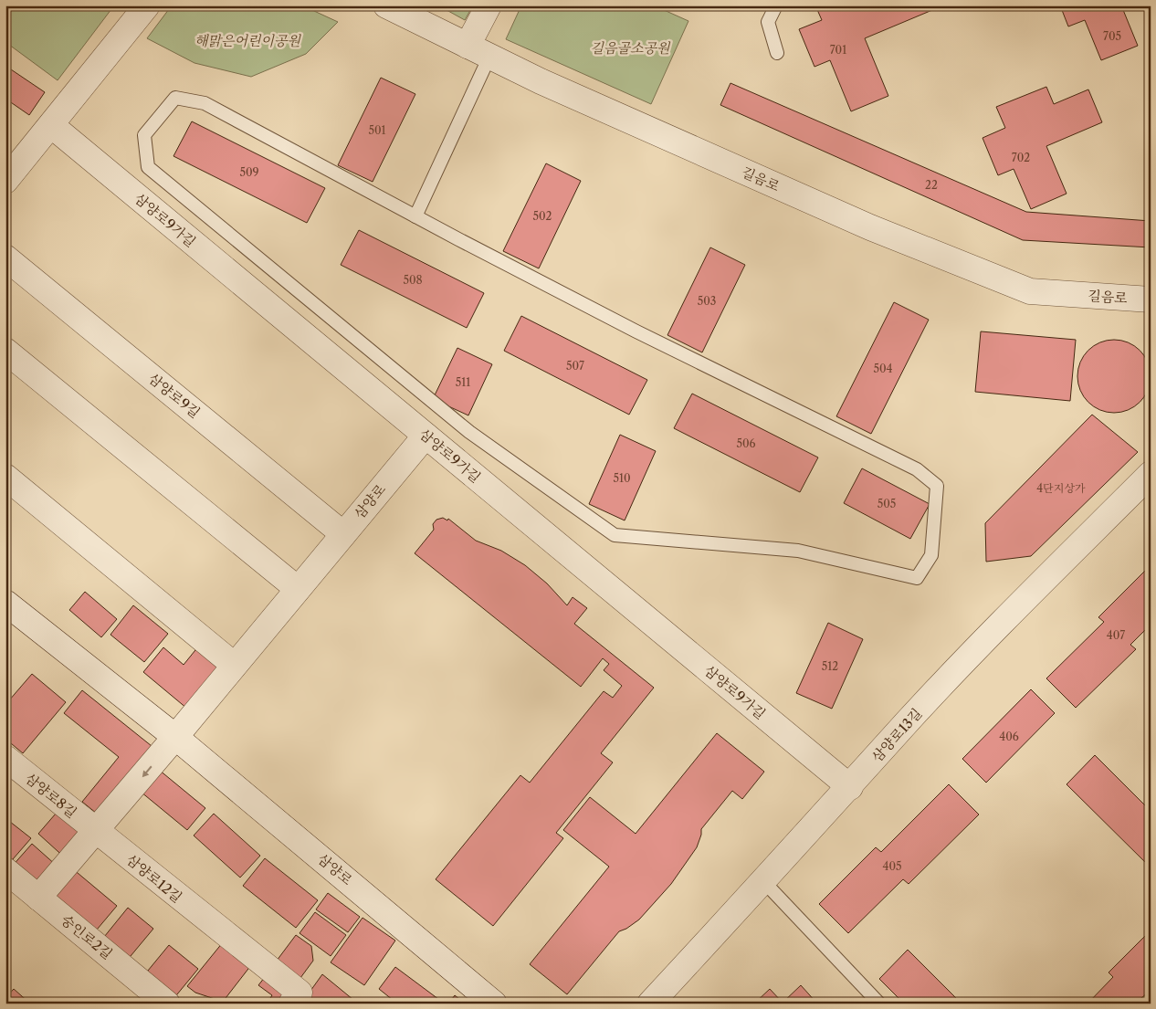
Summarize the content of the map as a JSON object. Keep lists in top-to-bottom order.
{
  "streets": {
    "street": [
      "길음로",
      "삼양로9가길",
      "삼양로9길",
      "삼양로",
      "삼양로13길",
      "삼양로8길",
      "삼양로12길",
      "숭인로2길"
    ]
  },
  "crossings": [
    ["삼양로9가길", "삼양로"],
    ["삼양로9가길", "삼양로13길"],
    ["삼양로9길", "삼양로"],
    ["삼양로8길", "삼양로12길"]
  ],
  "parks": ["해맑은어린이공원", "길음골소공원"],
  "house_numbers": [
    "705",
    "701",
    "501",
    "702",
    "509",
    "22",
    "502",
    "508",
    "503",
    "507",
    "504",
    "511",
    "506",
    "510",
    "4단지상가",
    "505",
    "407",
    "512",
    "406",
    "405"
  ]
}
